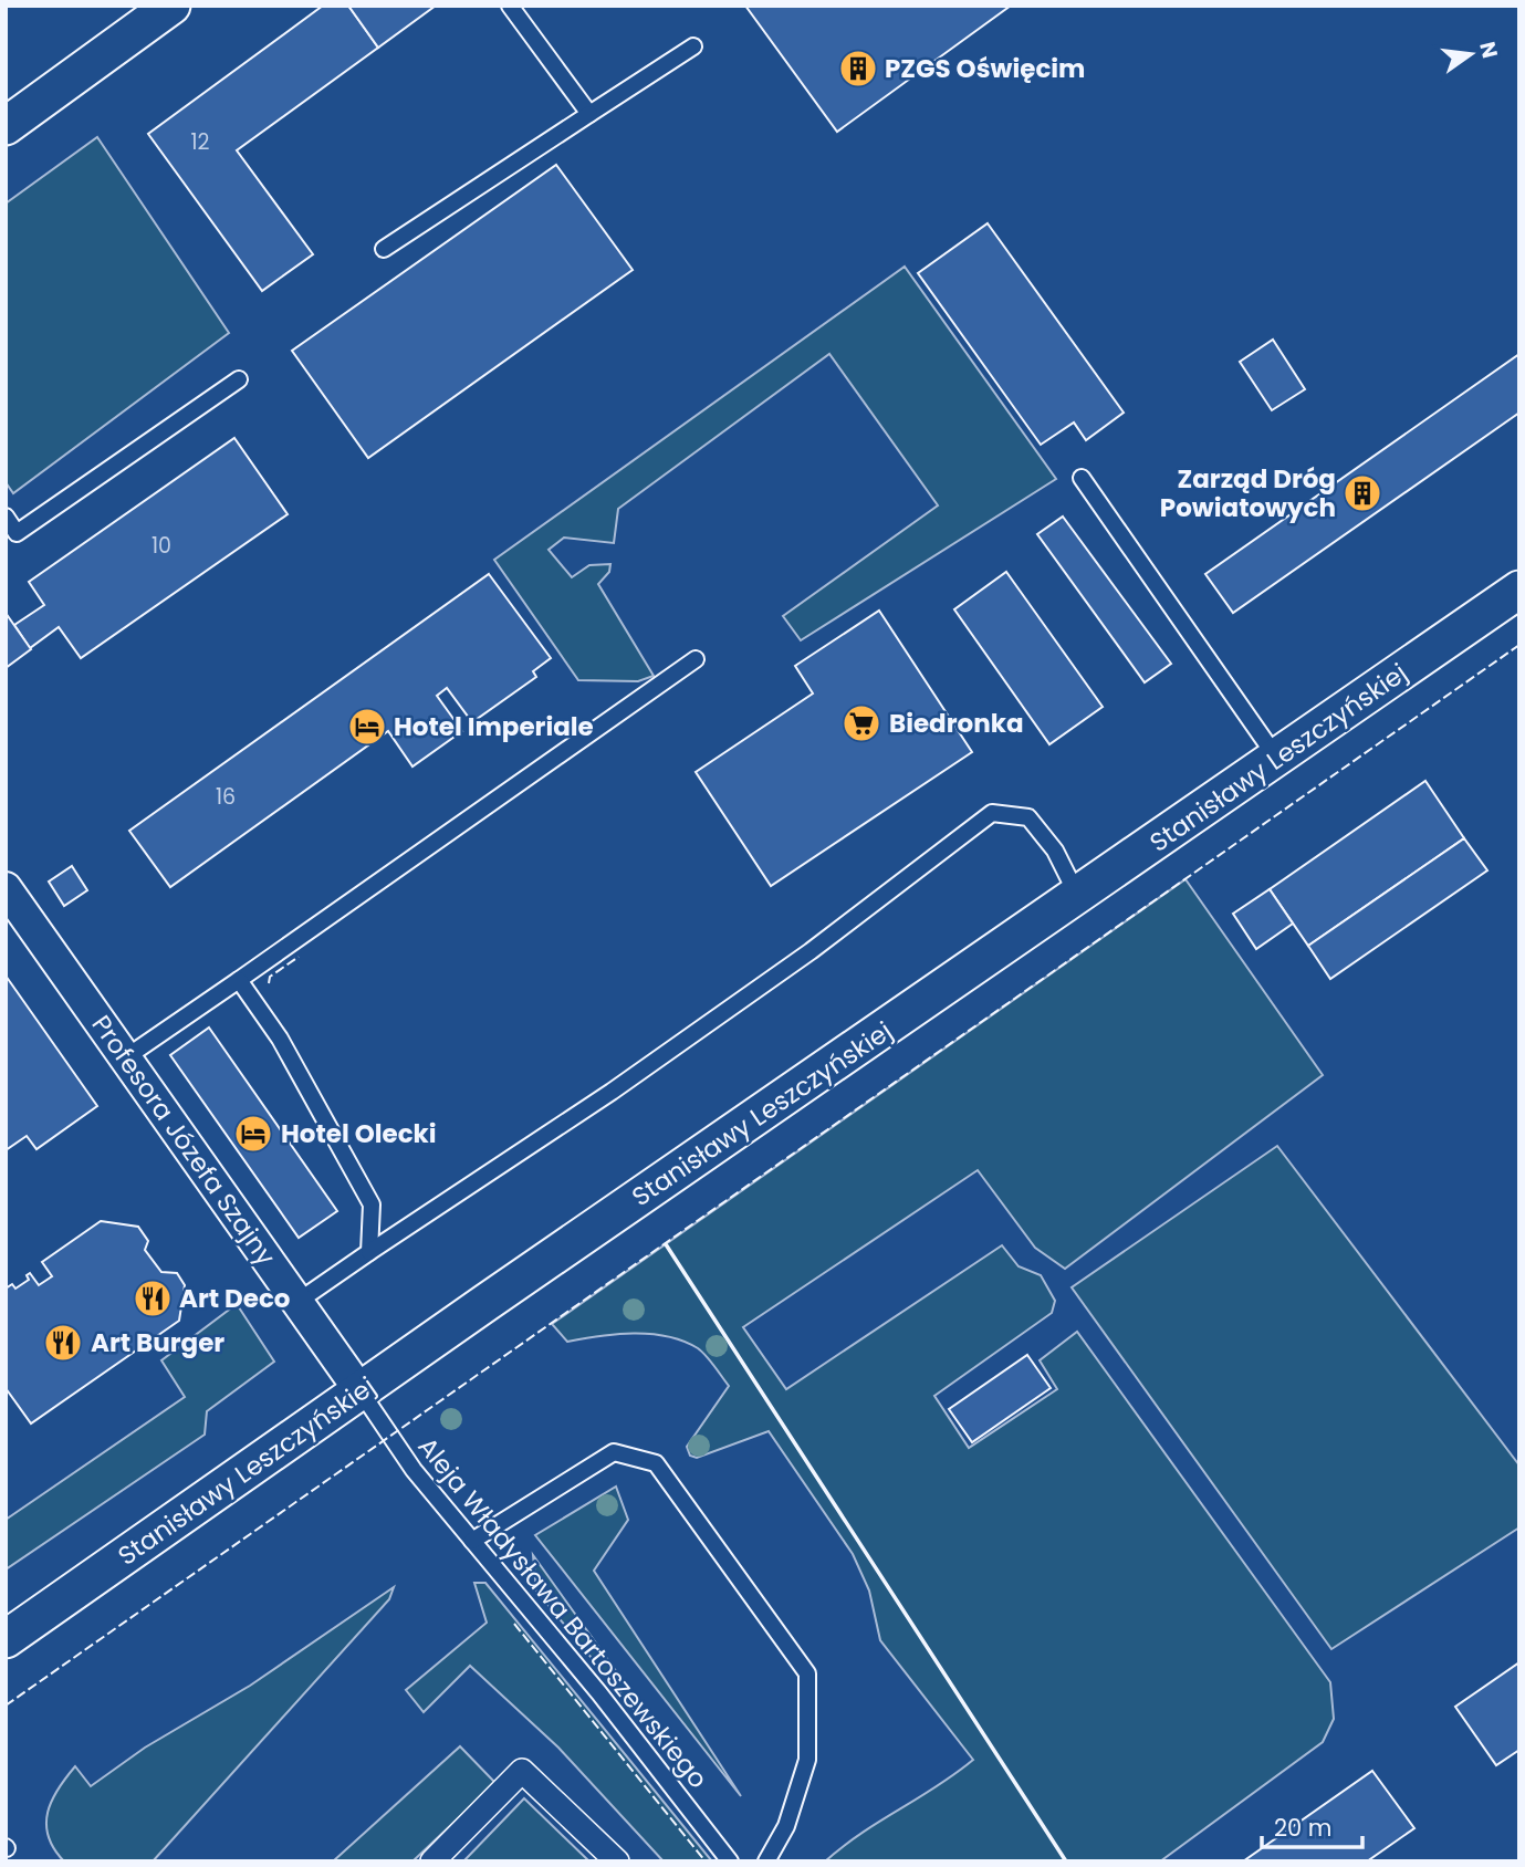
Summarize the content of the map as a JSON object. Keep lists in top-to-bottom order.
{
  "streets": {
    "street": ["Stanisławy Leszczyńskiej", "Profesora Józefa Szajny"],
    "lane": ["Aleja Władysława Bartoszewskiego"]
  },
  "crossings": [
    ["Stanisławy Leszczyńskiej", "Profesora Józefa Szajny"],
    ["Stanisławy Leszczyńskiej", "Aleja Władysława Bartoszewskiego"],
    ["Profesora Józefa Szajny", "Aleja Władysława Bartoszewskiego"]
  ],
  "places": {
    "building": ["PZGS Oświęcim", "Zarząd Dróg Powiatowych"],
    "supermarket": ["Biedronka"],
    "hotel": ["Hotel Imperiale", "Hotel Olecki"],
    "restaurant": ["Art Deco", "Art Burger"]
  },
  "house_numbers": ["12", "10", "16"],
  "scale_bar": "20 m",
  "north": "right"
}
